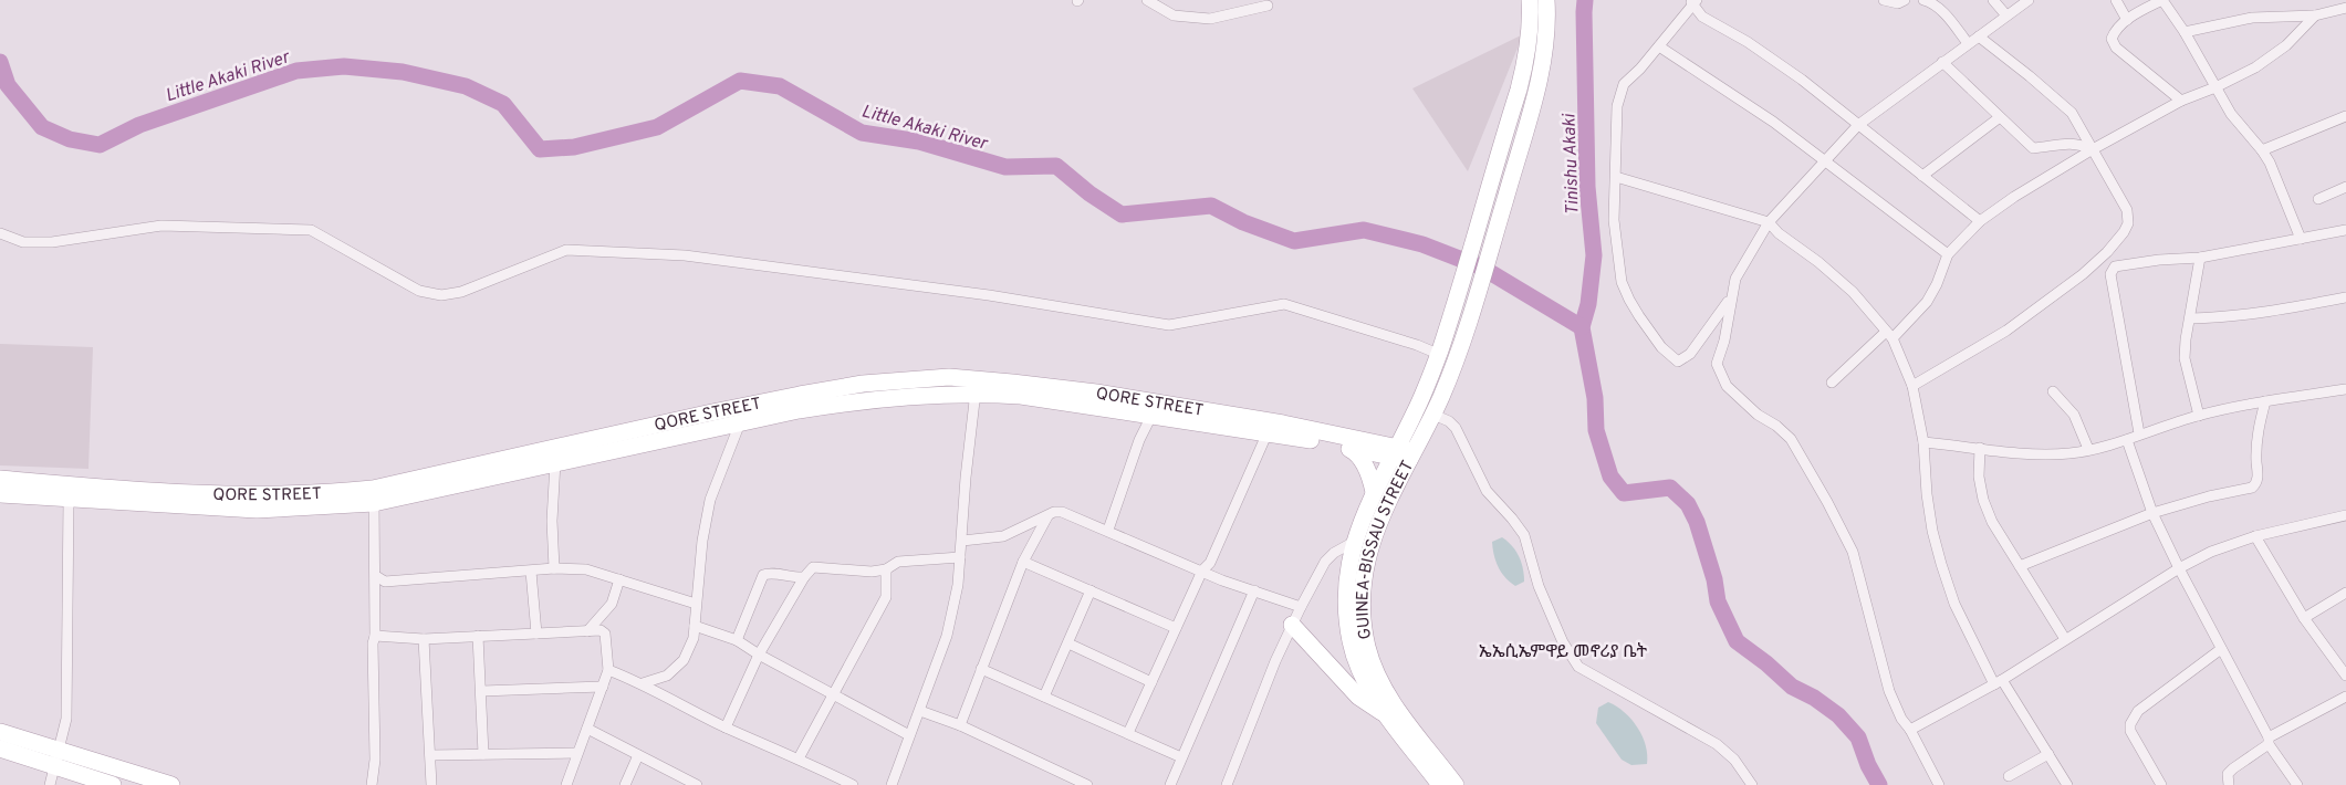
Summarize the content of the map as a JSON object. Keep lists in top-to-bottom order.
{
  "streets": {
    "main road": ["QORE STREET", "GUINEA-BISSAU STREET"]
  },
  "crossings": [
    ["QORE STREET", "GUINEA-BISSAU STREET"]
  ],
  "districts": ["ኤኤሲኤምዋይ መኖሪያ ቤት"],
  "water": ["Little Akaki River", "Tinishu Akaki"]
}
